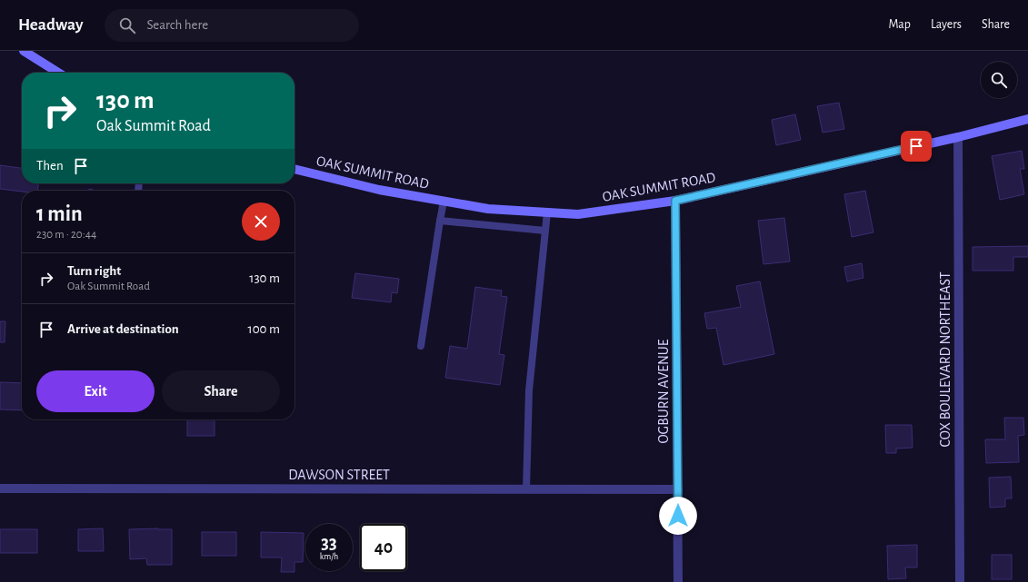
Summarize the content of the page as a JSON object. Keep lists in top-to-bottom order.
{
  "streets": {
    "main road": ["OAK SUMMIT ROAD"],
    "street": ["COX BOULEVARD NORTHEAST", "OGBURN AVENUE", "DAWSON STREET"]
  },
  "crossings": [
    ["OAK SUMMIT ROAD", "COX BOULEVARD NORTHEAST"],
    ["OAK SUMMIT ROAD", "OGBURN AVENUE"],
    ["OGBURN AVENUE", "DAWSON STREET"]
  ],
  "page": {
    "header": "Headway",
    "search": "Search here",
    "nav": ["Map", "Layers", "Share"],
    "turn": ["130 m", "Oak Summit Road"],
    "then": "Then",
    "heading": ["1 min", "230 m · 20:44"],
    "list": [
      {
        "name": "Turn right",
        "note": "Oak Summit Road",
        "value": "130 m"
      },
      {
        "name": "Arrive at destination",
        "value": "100 m"
      }
    ],
    "buttons": ["Exit", "Share"],
    "speed": "33 km/h",
    "limit": "40"
  }
}
